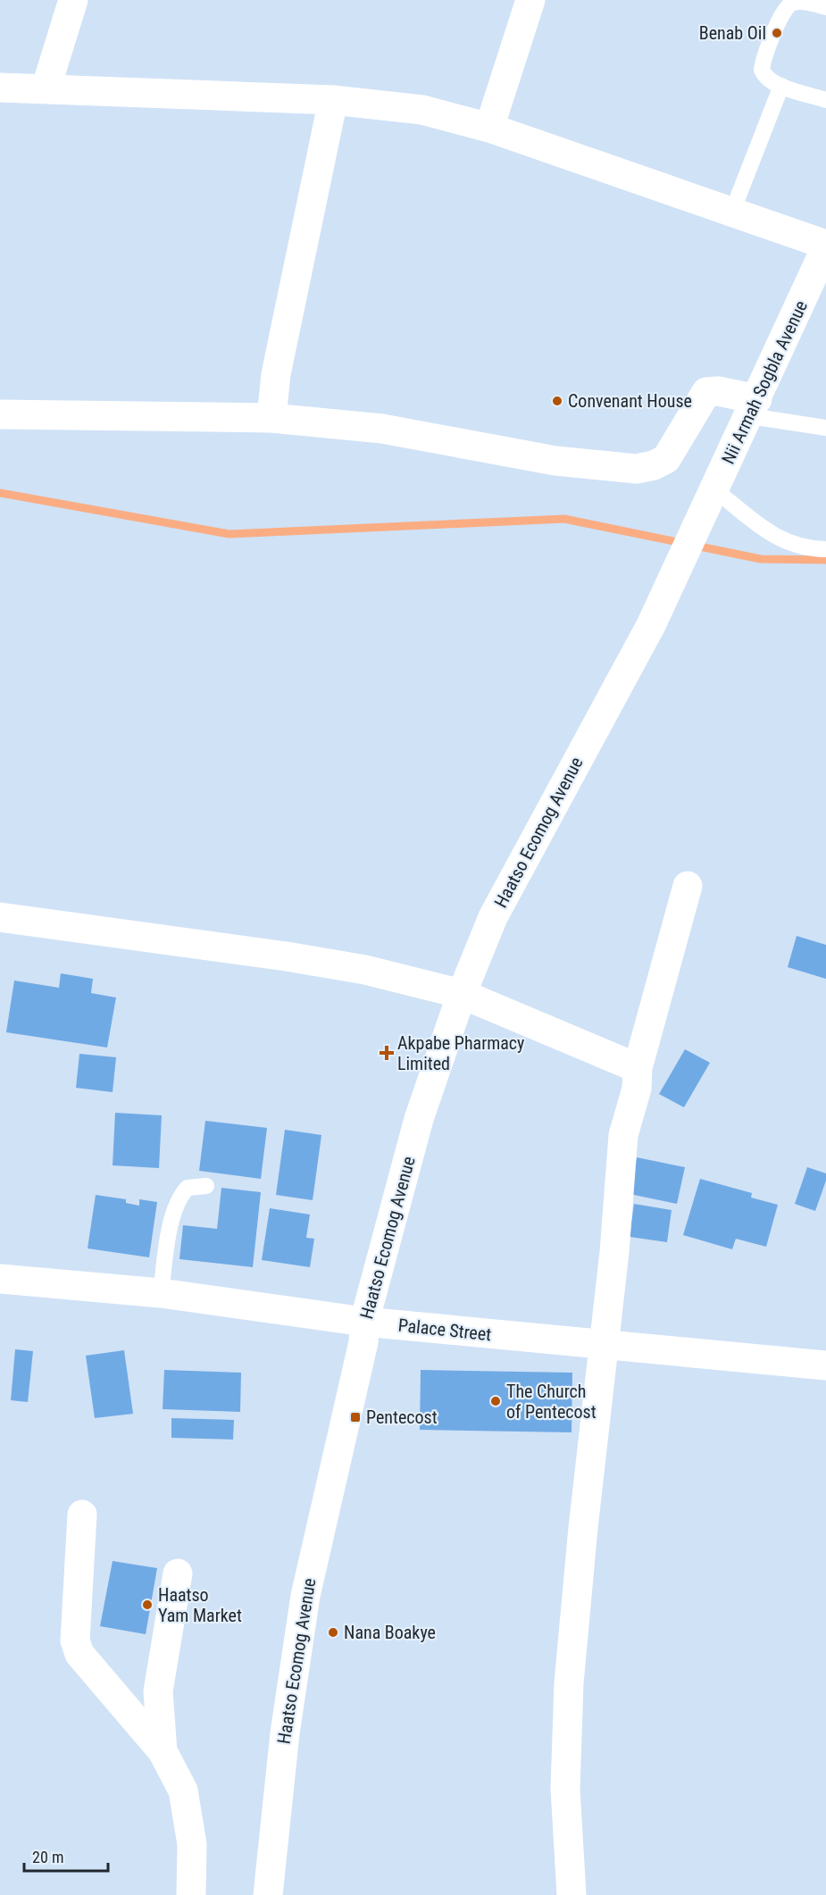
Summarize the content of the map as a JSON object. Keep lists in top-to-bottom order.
{
  "streets": {
    "street": ["Nii Armah Sogbla Avenue", "Haatso Ecomog Avenue", "Palace Street"]
  },
  "crossings": [
    ["Nii Armah Sogbla Avenue", "Haatso Ecomog Avenue"],
    ["Haatso Ecomog Avenue", "Palace Street"]
  ],
  "places": {
    "other": [
      "Benab Oil",
      "Convenant House",
      "The Church of Pentecost",
      "Haatso Yam Market",
      "Nana Boakye"
    ],
    "health": ["Akpabe Pharmacy Limited"],
    "transit": ["Pentecost"]
  },
  "scale_bar": "20 m"
}
